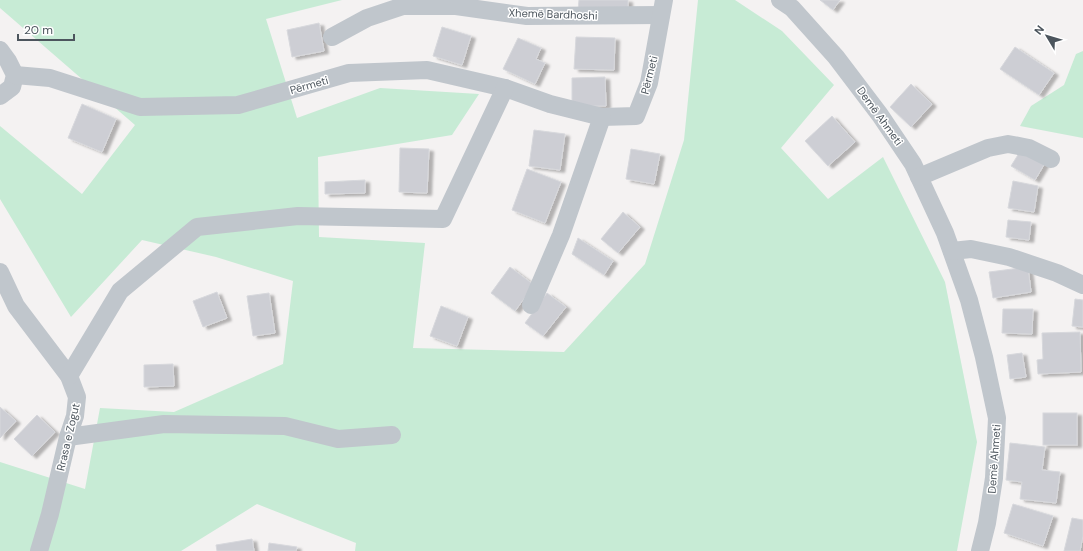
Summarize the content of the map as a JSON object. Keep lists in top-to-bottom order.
{
  "streets": {
    "street": [
      "Xhemë Bardhoshi",
      "Përmeti",
      "Demë Ahmeti",
      "Rrasa e Zogut"
    ]
  },
  "crossings": [
    ["Xhemë Bardhoshi", "Përmeti"]
  ],
  "scale_bar": "20 m",
  "north": "top left"
}
